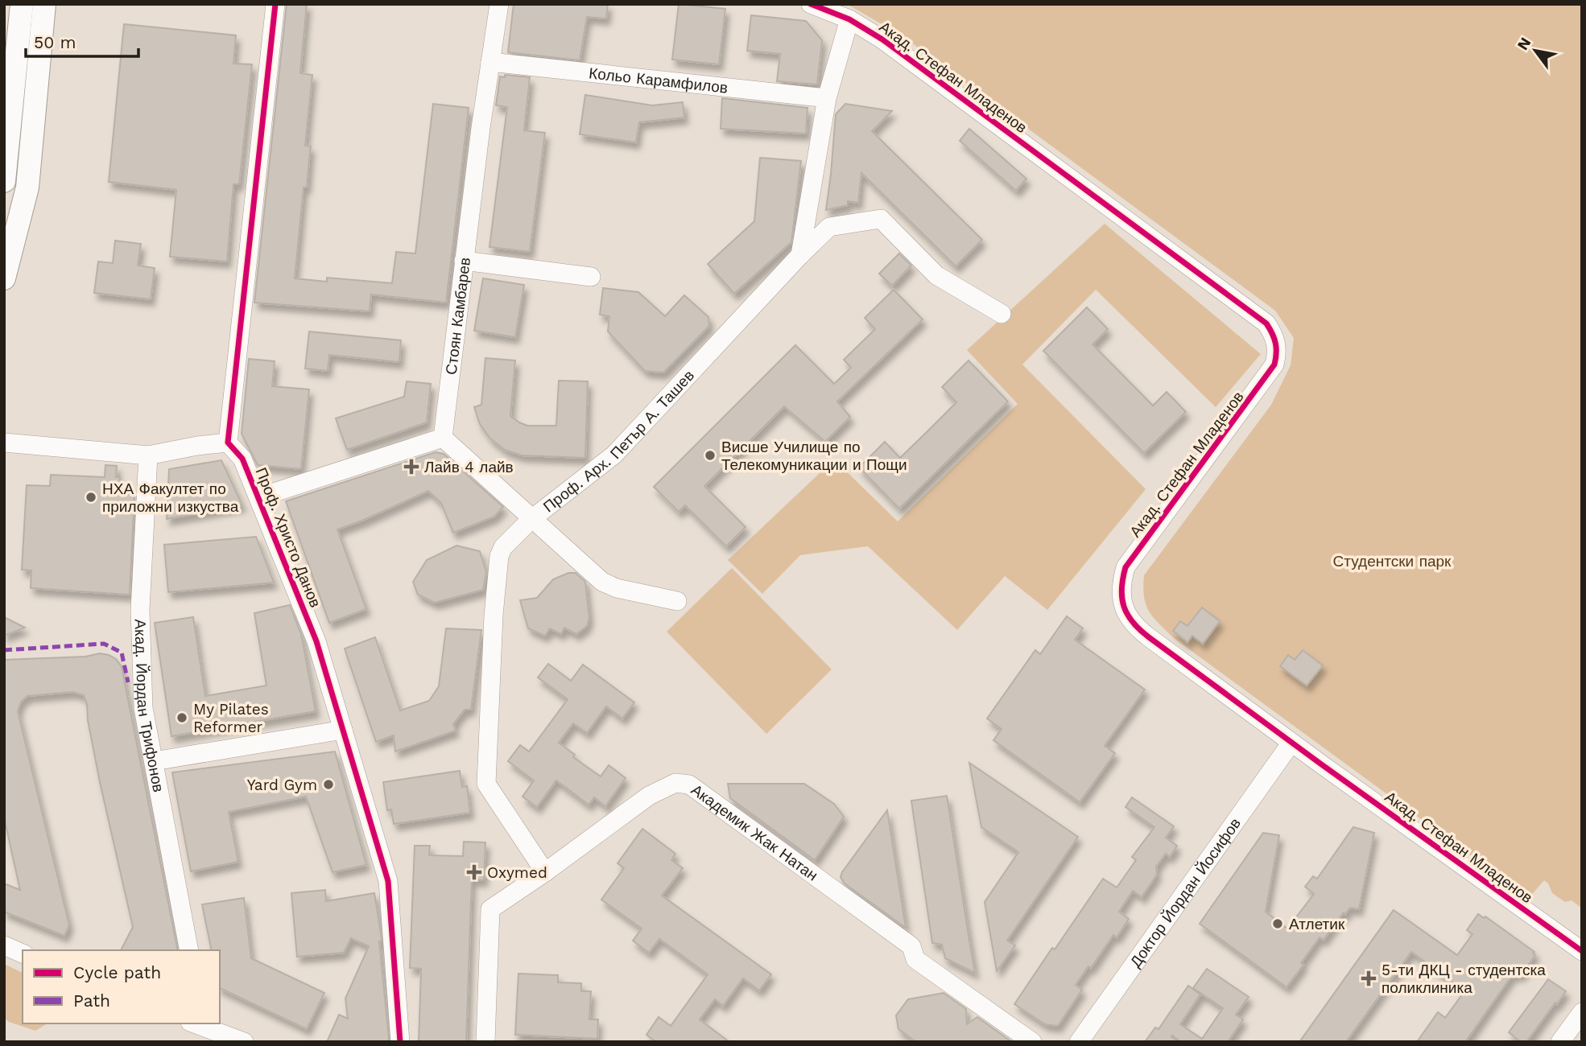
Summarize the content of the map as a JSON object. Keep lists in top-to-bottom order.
{
  "streets": {
    "street": [
      "Акад. Стефан Младенов",
      "Кольо Карамфилов",
      "Стоян Камбарев",
      "Проф. Арх. Петър А. Ташев",
      "Проф. Христо Данов",
      "Акад. Йордан Трифонов",
      "Академик Жак Натан",
      "Доктор Йордан Йосифов"
    ]
  },
  "crossings": [
    ["Акад. Стефан Младенов", "Доктор Йордан Йосифов"],
    ["Кольо Карамфилов", "Стоян Камбарев"],
    ["Проф. Арх. Петър А. Ташев", "Академик Жак Натан"]
  ],
  "parks": ["Студентски парк"],
  "places": {
    "other": [
      "Висше Училище по Телекомуникации и Пощи",
      "НХА Факултет по приложни изкуства",
      "My Pilates Reformer",
      "Yard Gym",
      "Атлетик"
    ],
    "health": ["Лайв 4 лайв", "Oxymed", "5-ти ДКЦ - студентска поликлиника"]
  },
  "legend": ["Cycle path", "Path"],
  "scale_bar": "50 m",
  "north": "top left"
}
